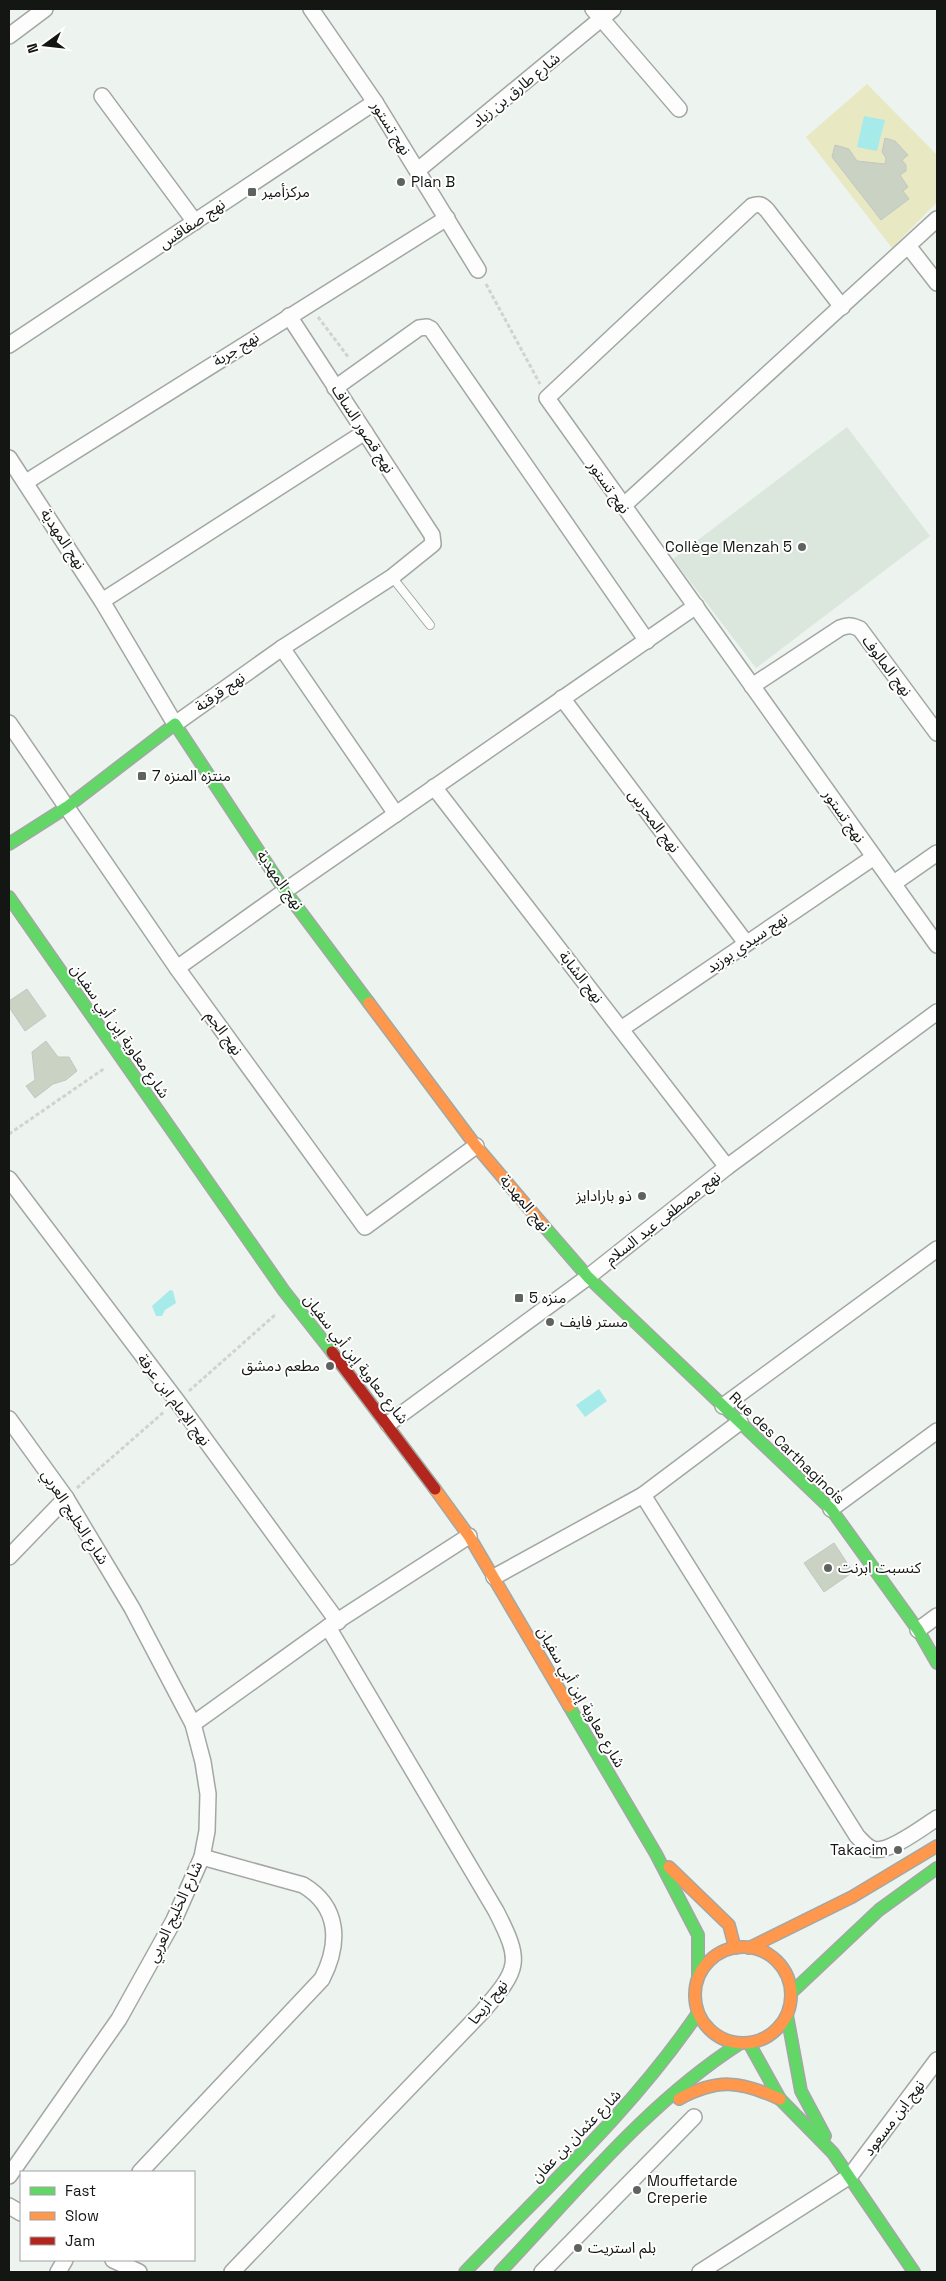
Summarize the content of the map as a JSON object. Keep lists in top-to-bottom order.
{
  "streets": {
    "main road": [
      "نهج المهدية",
      "نهج قرقنة",
      "شارع معاوية إبن أبي سفيان",
      "Rue des Carthaginois",
      "شارع عثمان بن عفان"
    ],
    "street": [
      "شارع طارق بن زياد",
      "نهج تستور",
      "نهج صفاقس",
      "نهج جربة",
      "نهج قصور الساف",
      "نهج المالوف",
      "نهج المحرس",
      "نهج سيدي بوزيد",
      "نهج الشابة",
      "نهج الجم",
      "نهج مصطفى عبد السلام",
      "نهج الإمام ابن عرفة",
      "شارع الخليج العربي",
      "نهج أريحا",
      "نهج ابن مسعود"
    ]
  },
  "crossings": [
    ["شارع طارق بن زياد", "نهج تستور"],
    ["نهج تستور", "نهج صفاقس"],
    ["نهج تستور", "نهج جربة"],
    ["نهج تستور", "نهج المالوف"],
    ["نهج تستور", "نهج سيدي بوزيد"],
    ["نهج جربة", "نهج قصور الساف"],
    ["نهج جربة", "نهج المهدية"],
    ["نهج قصور الساف", "نهج قرقنة"],
    ["نهج المهدية", "نهج قرقنة"],
    ["نهج المهدية", "نهج الجم"],
    ["نهج المهدية", "نهج مصطفى عبد السلام"],
    ["نهج المهدية", "Rue des Carthaginois"],
    ["نهج قرقنة", "نهج الجم"],
    ["نهج المحرس", "نهج سيدي بوزيد"],
    ["نهج سيدي بوزيد", "نهج الشابة"],
    ["نهج الشابة", "نهج مصطفى عبد السلام"],
    ["شارع معاوية إبن أبي سفيان", "نهج مصطفى عبد السلام"],
    ["شارع معاوية إبن أبي سفيان", "شارع عثمان بن عفان"],
    ["نهج مصطفى عبد السلام", "Rue des Carthaginois"],
    ["نهج الإمام ابن عرفة", "نهج أريحا"]
  ],
  "places": {
    "other": [
      "Plan B",
      "Collège Menzah 5",
      "ذو بارادايز",
      "مستر فايف",
      "مطعم دمشق",
      "كنسبت ابرنت",
      "Takacim",
      "Mouffetarde Creperie",
      "بلم استريت"
    ],
    "transit": ["مركزأمير", "منتزه المنزه 7", "منزه 5"]
  },
  "legend": ["Fast", "Slow", "Jam"],
  "north": "left"
}
